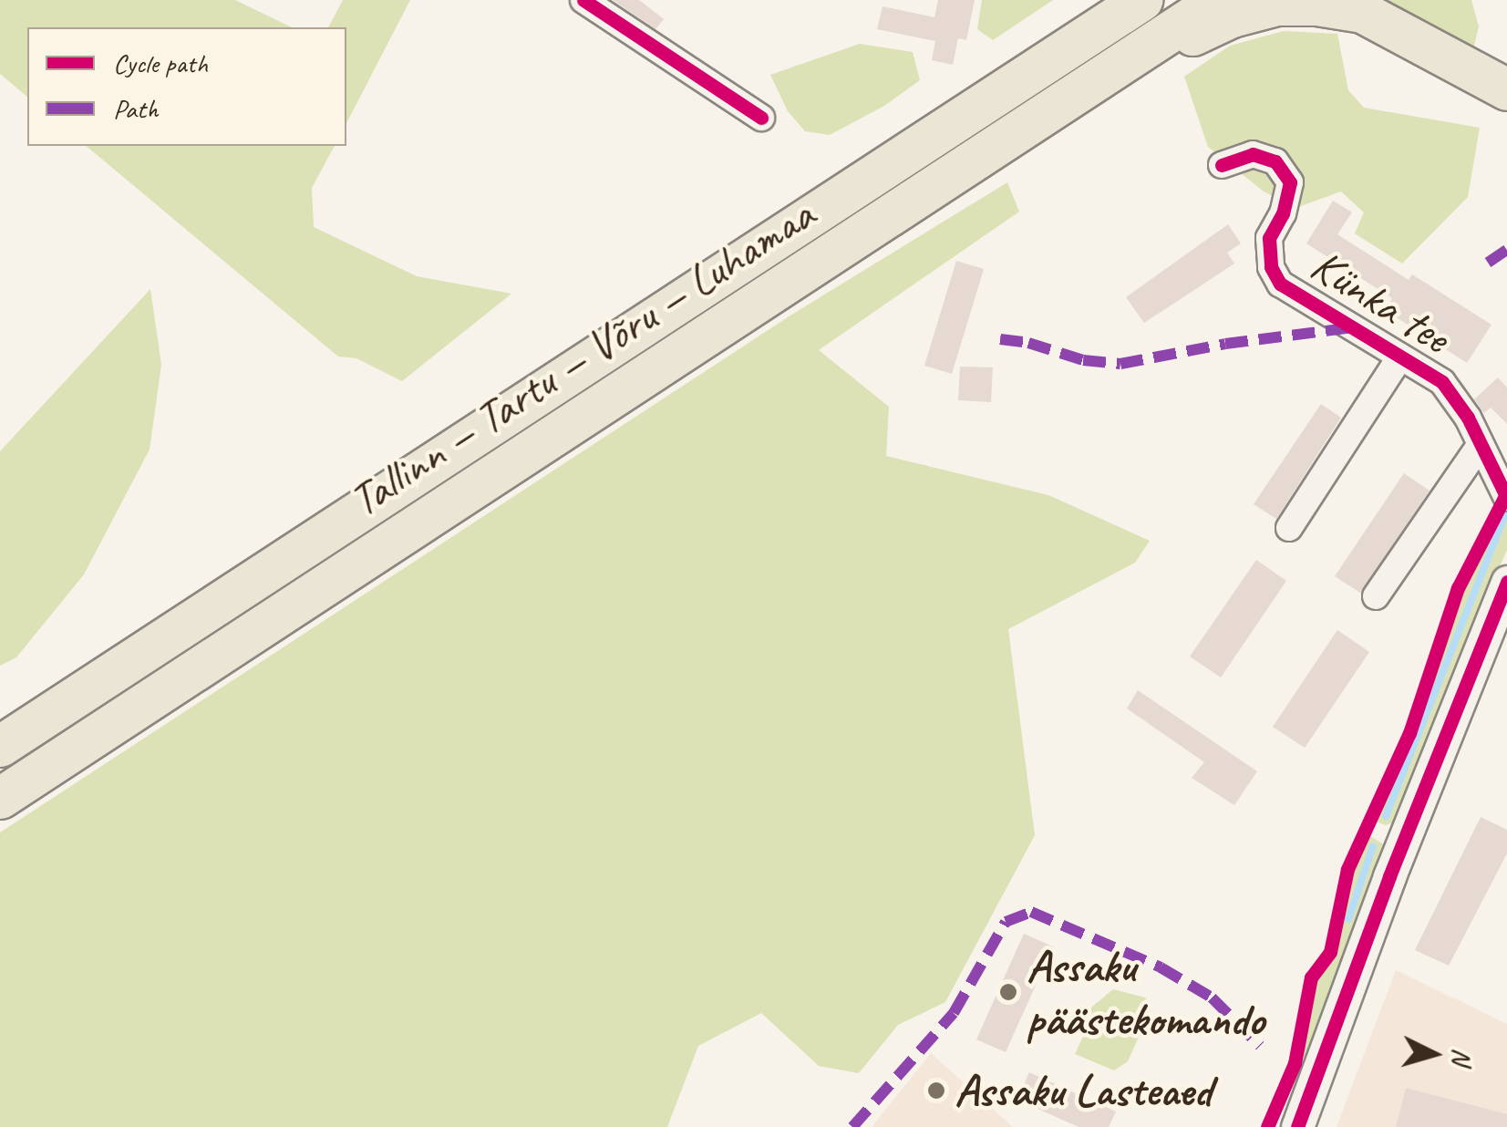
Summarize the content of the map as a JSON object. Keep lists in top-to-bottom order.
{
  "streets": {
    "highway": ["Tallinn — Tartu — Võru — Luhamaa"],
    "street": ["Künka tee"]
  },
  "places": ["Assaku päästekomando", "Assaku Lasteaed"],
  "legend": ["Cycle path", "Path"],
  "north": "right"
}
